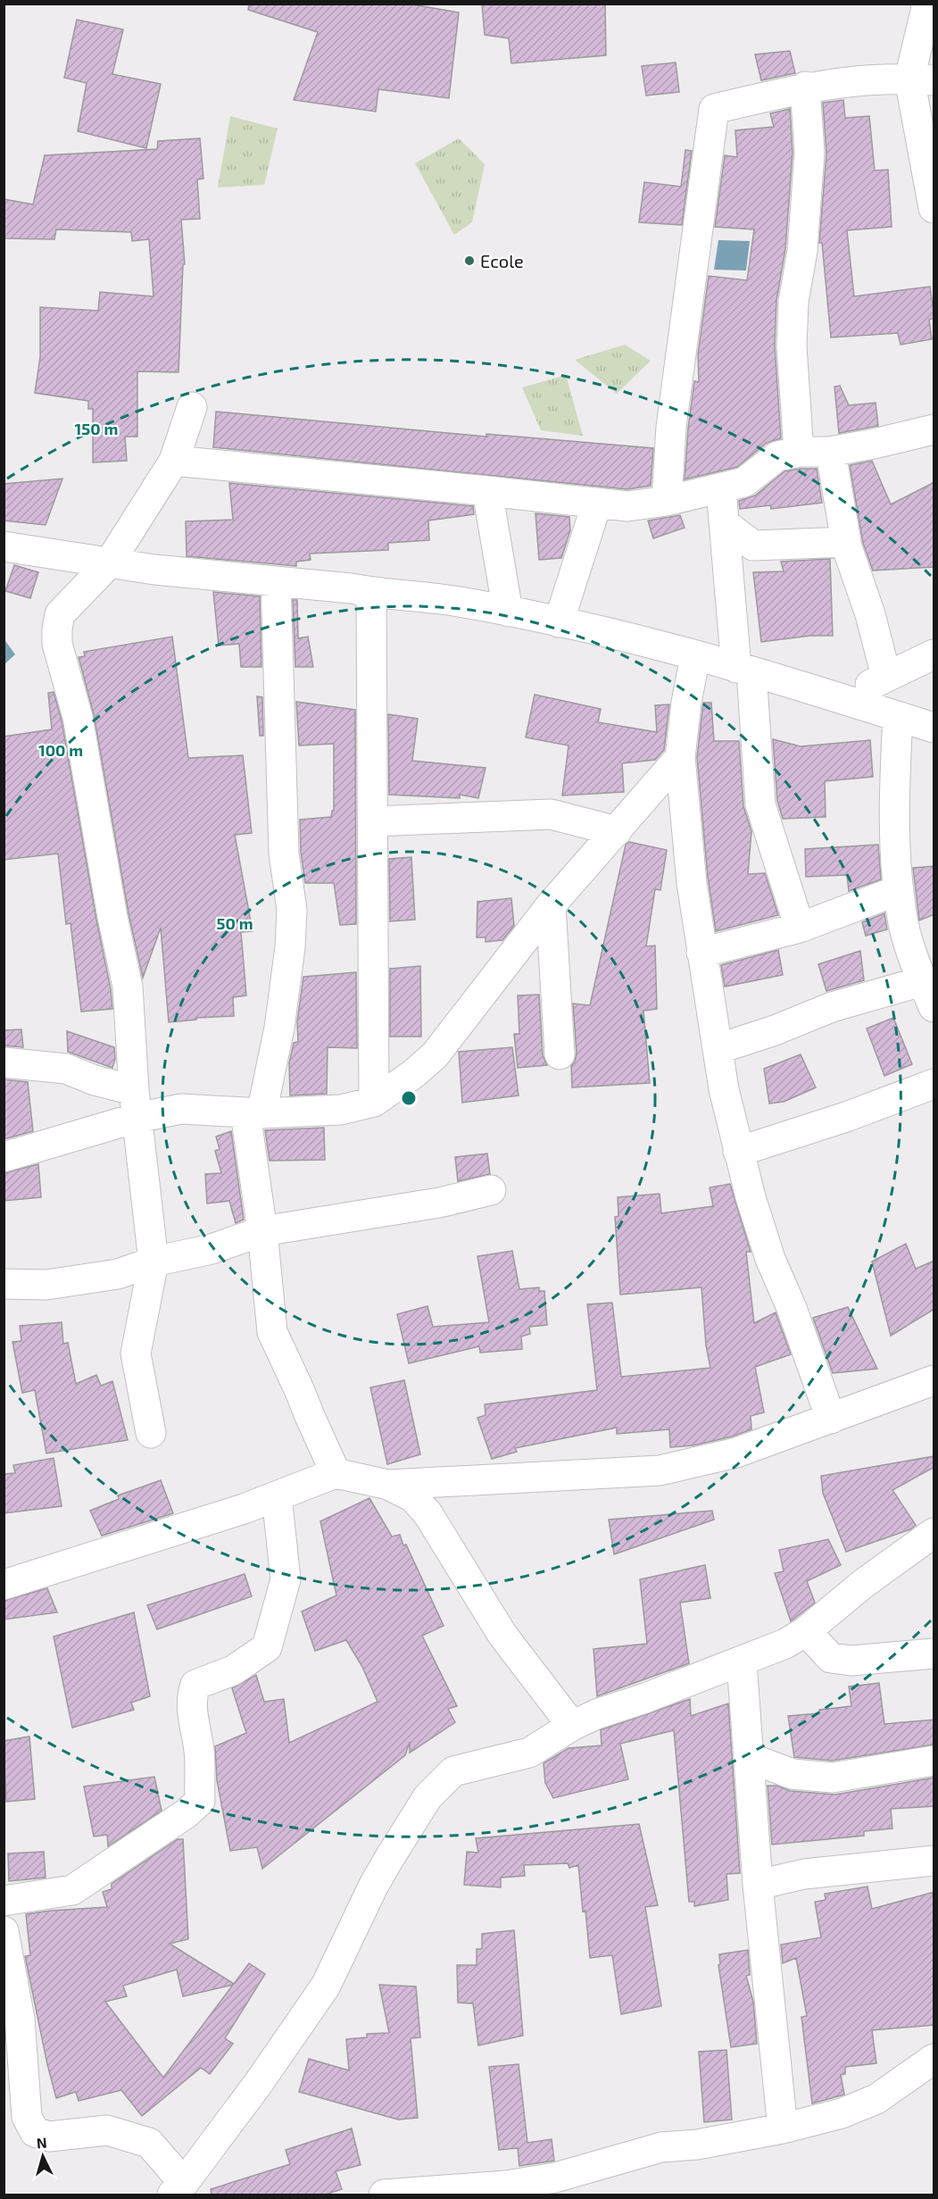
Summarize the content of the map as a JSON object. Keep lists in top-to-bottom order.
{
  "places": ["Ecole"],
  "north": "top",
  "rings": ["150 m", "100 m", "50 m"]
}
